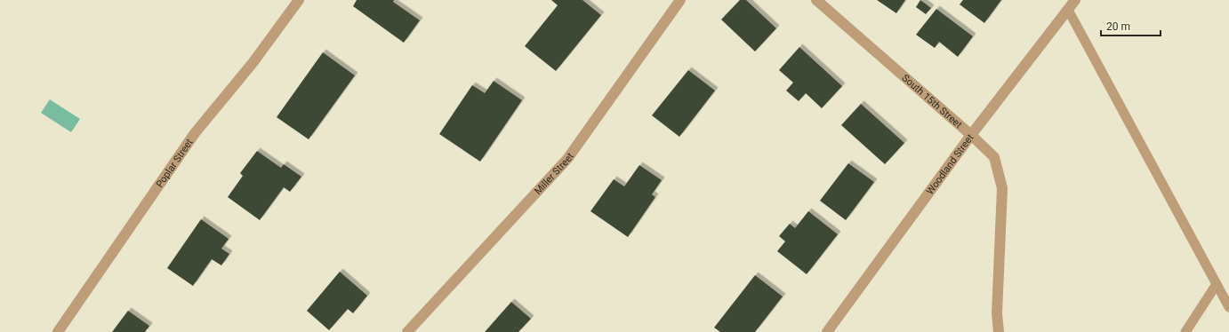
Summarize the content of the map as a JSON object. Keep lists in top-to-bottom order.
{
  "streets": {
    "street": [
      "South 15th Street",
      "Poplar Street",
      "Woodland Street",
      "Miller Street"
    ]
  },
  "crossings": [
    ["South 15th Street", "Woodland Street"]
  ],
  "scale_bar": "20 m"
}
